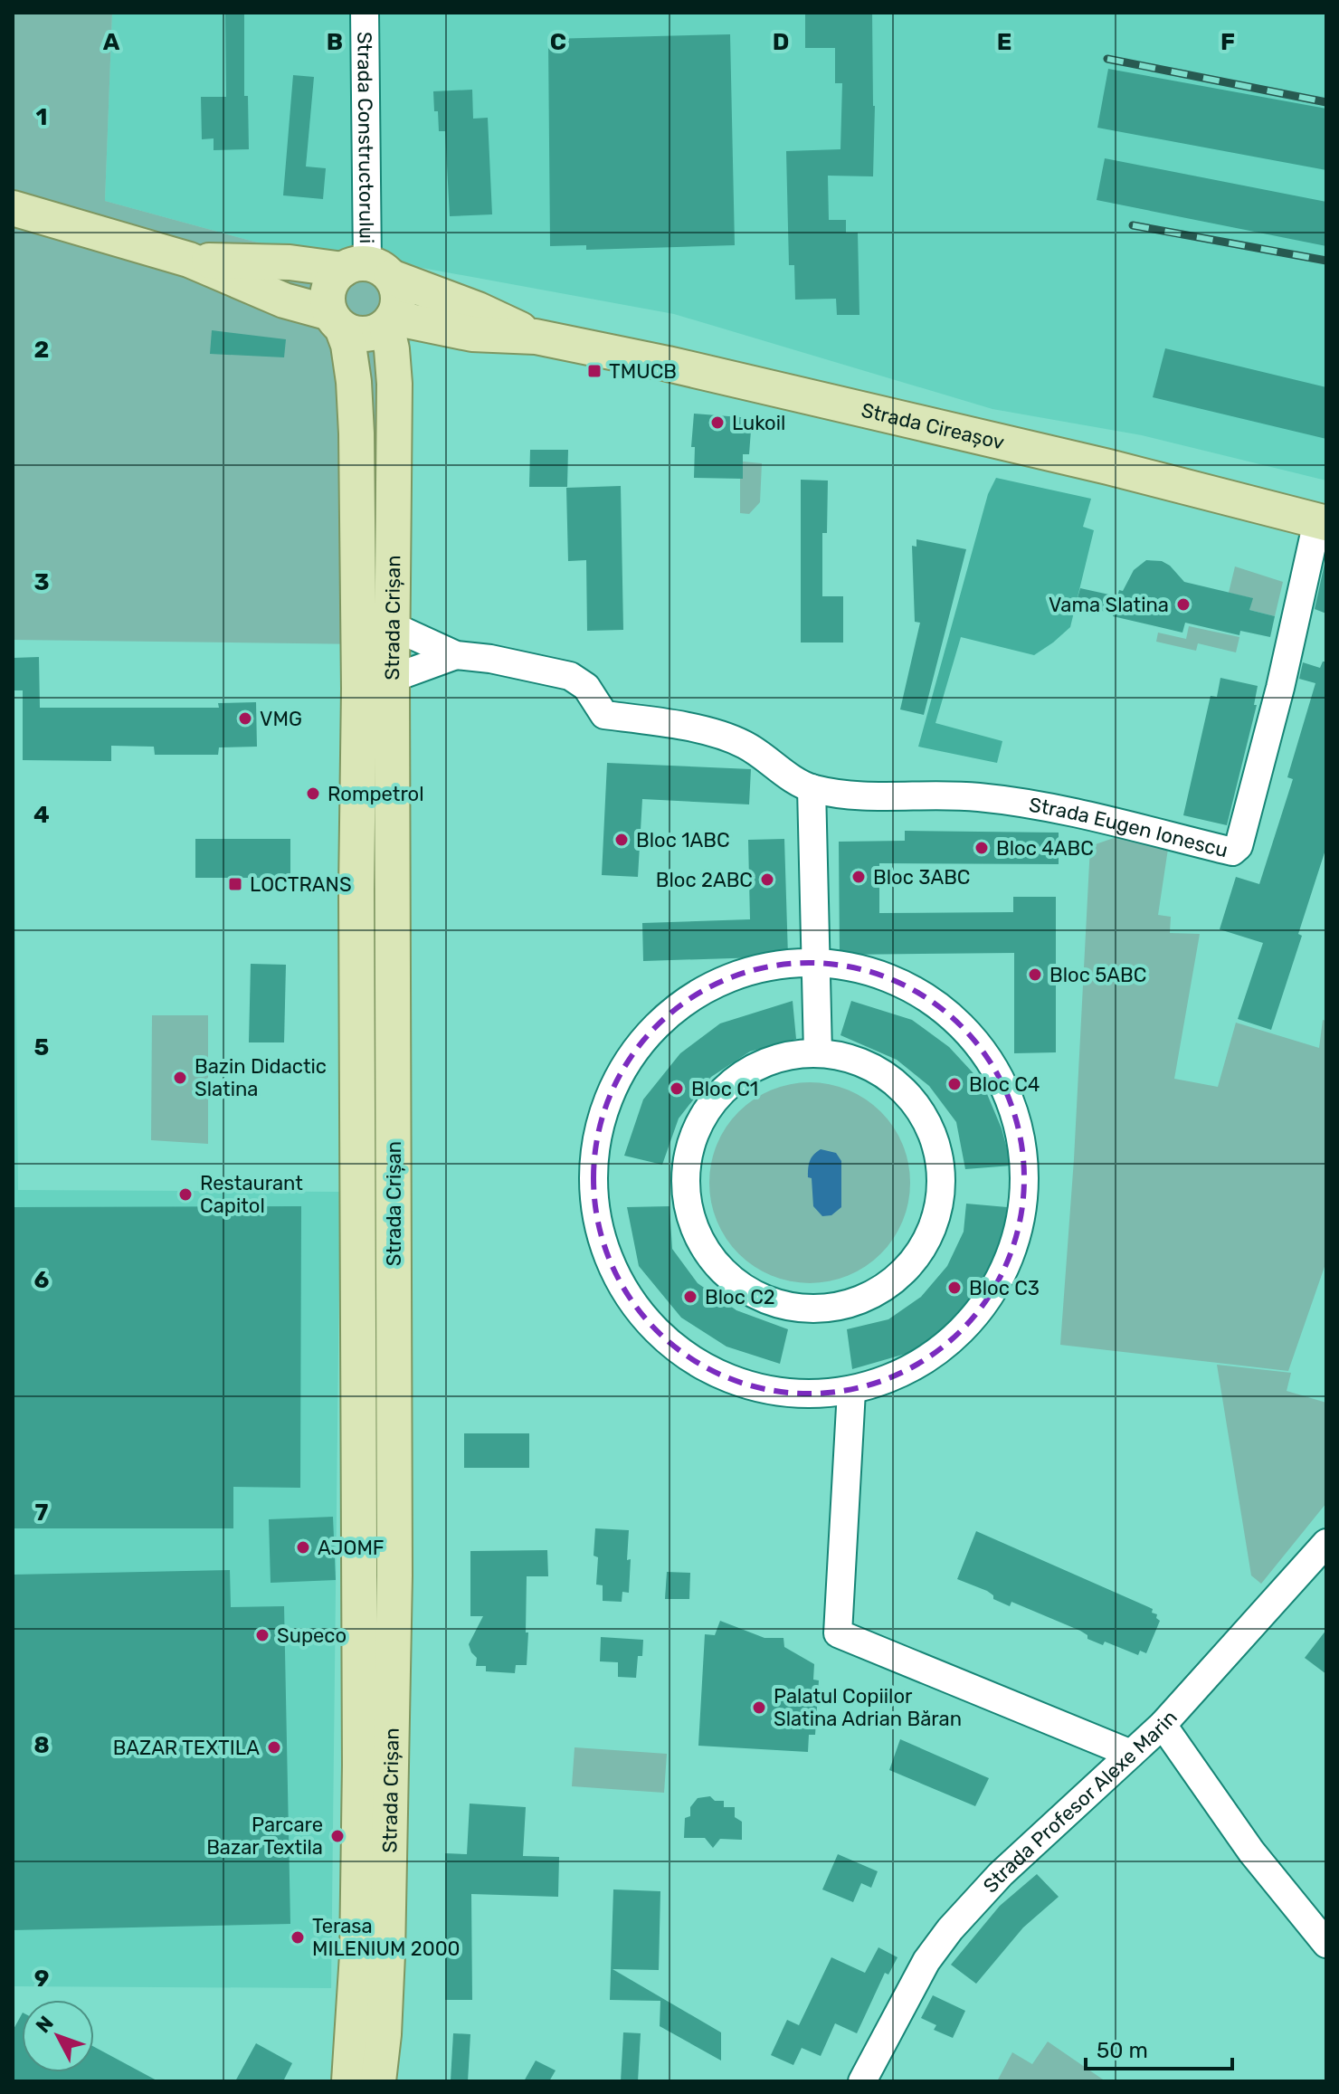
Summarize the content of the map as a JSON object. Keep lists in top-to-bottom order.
{
  "streets": {
    "main road": ["Strada Cireașov", "Strada Crișan"],
    "street": ["Strada Constructorului", "Strada Eugen Ionescu", "Strada Profesor Alexe Marin"]
  },
  "crossings": [
    ["Strada Constructorului", "Strada Cireașov"],
    ["Strada Constructorului", "Strada Crișan"],
    ["Strada Cireașov", "Strada Crișan"],
    ["Strada Cireașov", "Strada Eugen Ionescu"],
    ["Strada Crișan", "Strada Eugen Ionescu"]
  ],
  "places": {
    "transit": ["TMUCB", "LOCTRANS"],
    "other": [
      "Lukoil",
      "Vama Slatina",
      "VMG",
      "Rompetrol",
      "Bloc 1ABC",
      "Bloc 4ABC",
      "Bloc 3ABC",
      "Bloc 2ABC",
      "Bloc 5ABC",
      "Bazin Didactic Slatina",
      "Bloc C4",
      "Bloc C1",
      "Restaurant Capitol",
      "Bloc C3",
      "Bloc C2",
      "AJOMF",
      "Supeco",
      "Palatul Copiilor Slatina Adrian Băran",
      "BAZAR TEXTILA",
      "Parcare Bazar Textila",
      "Terasa MILENIUM 2000"
    ]
  },
  "scale_bar": "50 m",
  "north": "top left",
  "grid": {
    "columns": [
      "A",
      "B",
      "C",
      "D",
      "E",
      "F"
    ],
    "rows": [
      "1",
      "2",
      "3",
      "4",
      "5",
      "6",
      "7",
      "8",
      "9"
    ]
  }
}
